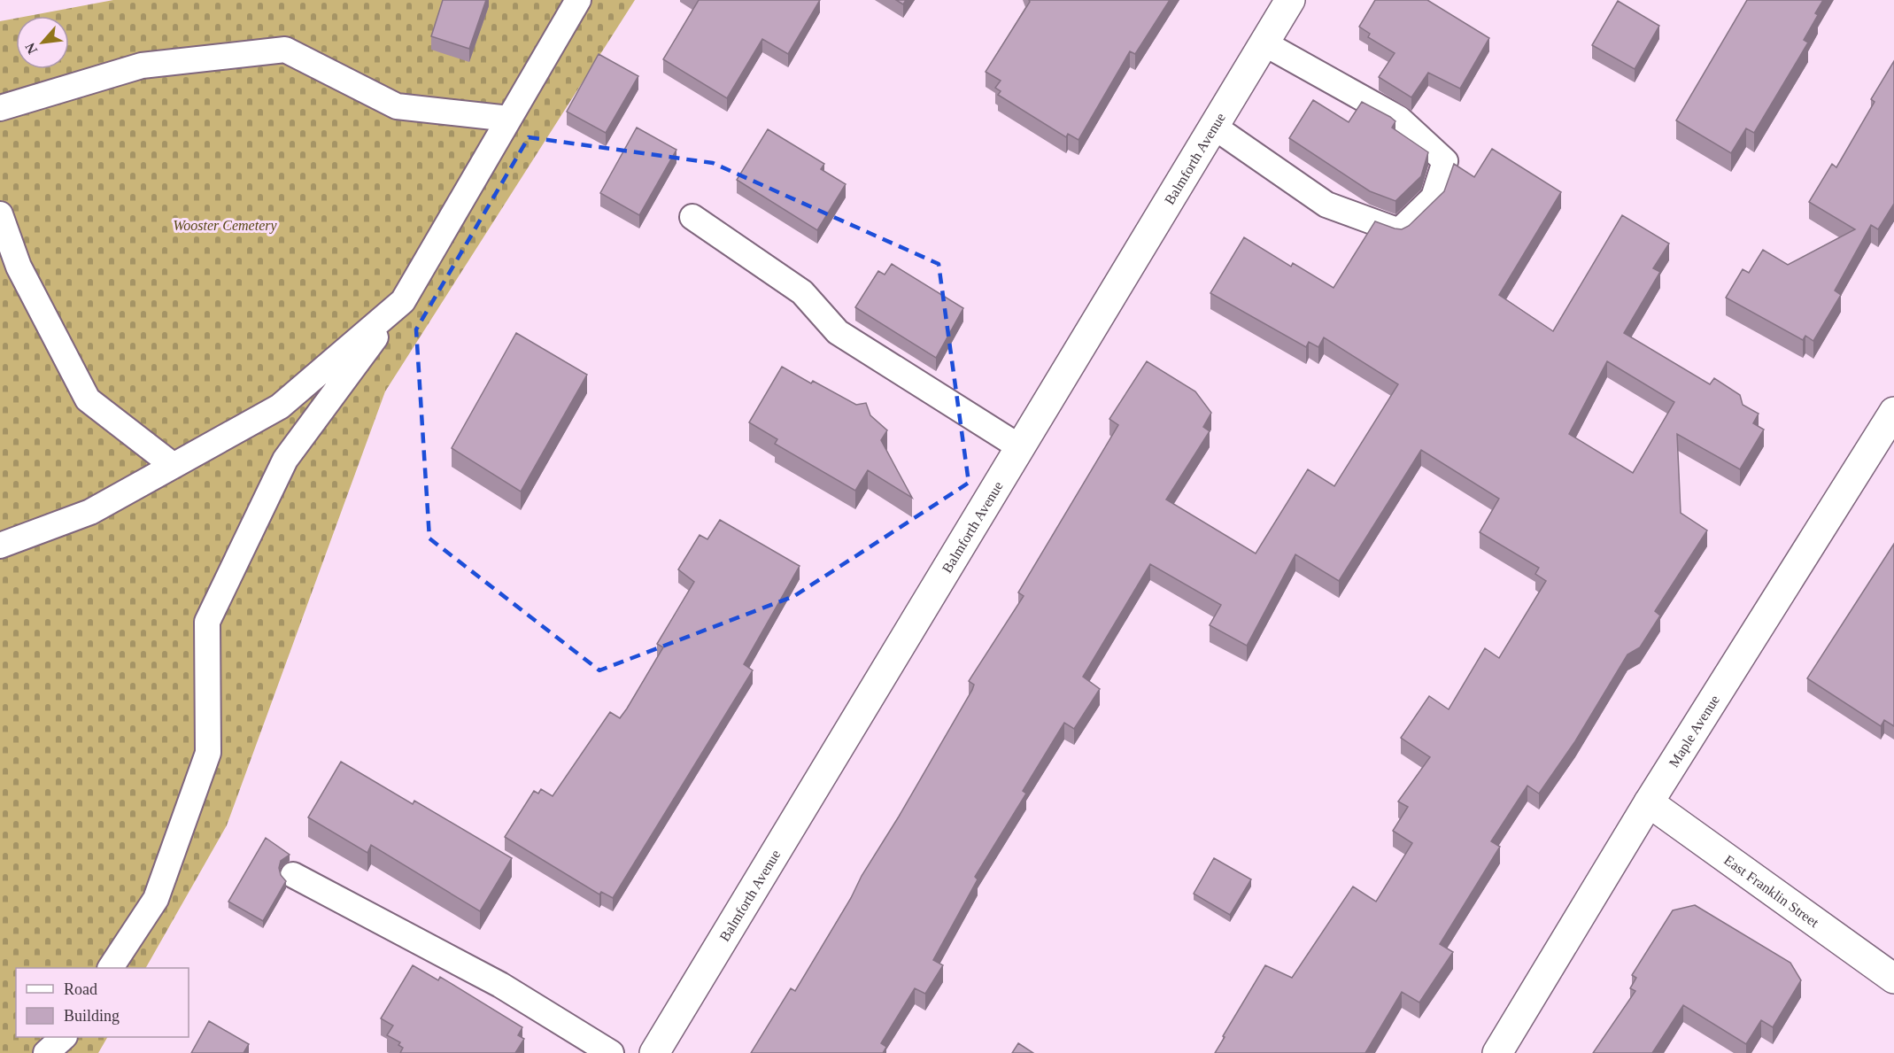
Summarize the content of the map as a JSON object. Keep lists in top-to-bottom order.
{
  "streets": {
    "street": ["Balmforth Avenue", "Maple Avenue", "East Franklin Street"]
  },
  "crossings": [
    ["Maple Avenue", "East Franklin Street"]
  ],
  "parks": ["Wooster Cemetery"],
  "legend": ["Road", "Building"],
  "north": "bottom left"
}
